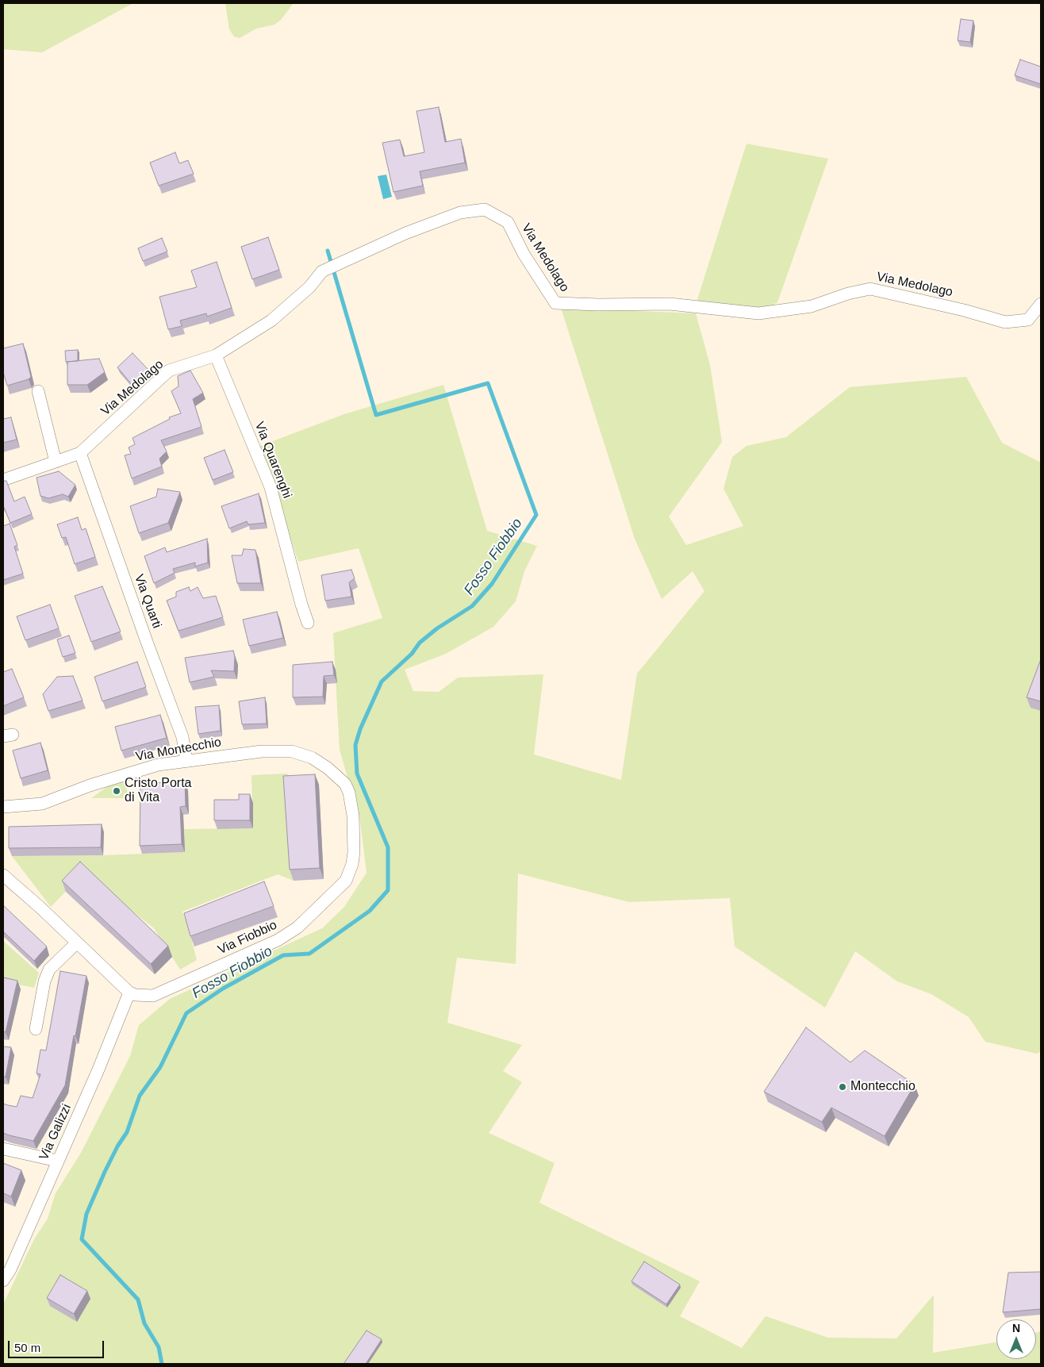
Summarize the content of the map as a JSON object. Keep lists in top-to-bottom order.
{
  "streets": {
    "street": [
      "Via Medolago",
      "Via Quarenghi",
      "Via Quarti",
      "Via Montecchio",
      "Via Fiobbio",
      "Via Galizzi"
    ]
  },
  "crossings": [
    ["Via Medolago", "Via Quarenghi"],
    ["Via Medolago", "Via Quarti"],
    ["Via Quarti", "Via Montecchio"],
    ["Via Montecchio", "Via Fiobbio"],
    ["Via Fiobbio", "Via Galizzi"]
  ],
  "water": ["Fosso Fiobbio"],
  "places": ["Cristo Porta di Vita", "Montecchio"],
  "scale_bar": "50 m",
  "north": "top"
}
